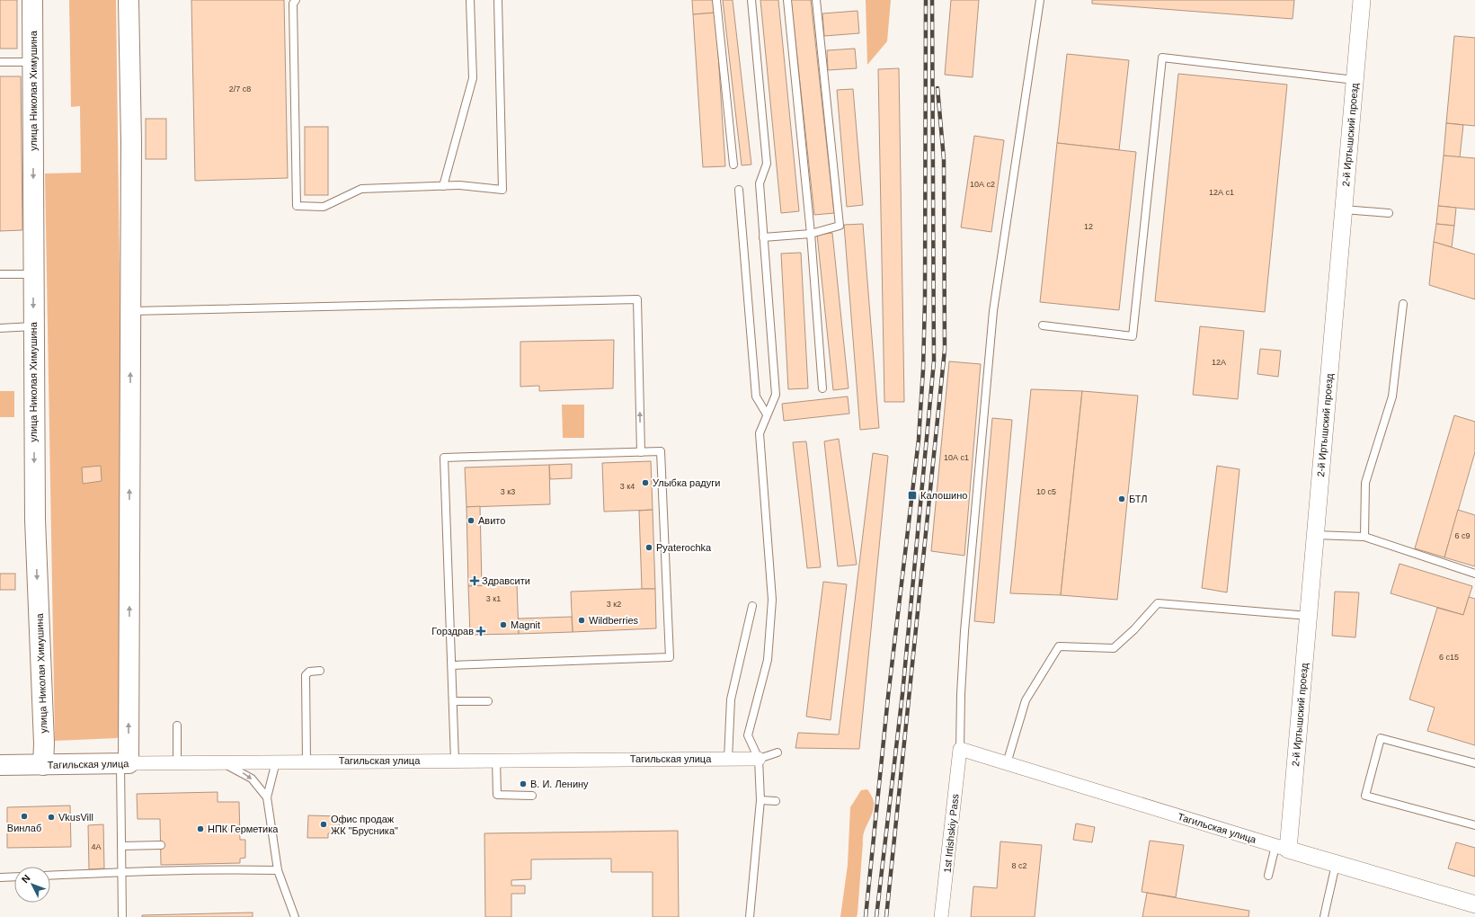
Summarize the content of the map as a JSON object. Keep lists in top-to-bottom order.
{
  "streets": {
    "main road": ["улица Николая Химушина", "Тагильская улица"],
    "street": ["2-й Иртышский проезд", "1st Irtishskiy Pass"]
  },
  "crossings": [
    ["улица Николая Химушина", "Тагильская улица"],
    ["2-й Иртышский проезд", "Тагильская улица"],
    ["Тагильская улица", "1st Irtishskiy Pass"]
  ],
  "places": {
    "other": [
      "Улыбка радуги",
      "БТЛ",
      "Авито",
      "Pyaterochka",
      "Wildberries",
      "Magnit",
      "В. И. Ленину",
      "Винлаб",
      "VkusVill",
      "Офис продаж ЖК \"Брусника\"",
      "НПК Герметика"
    ],
    "transit": ["Калошино"],
    "health": ["Здравсити", "Горздрав"]
  },
  "house_numbers": [
    "2/7 с8",
    "10А с2",
    "12А с1",
    "12",
    "12А",
    "10А с1",
    "3 к4",
    "3 к3",
    "10 с5",
    "6 с9",
    "3 к1",
    "3 к2",
    "6 с15",
    "4А",
    "8 с2"
  ],
  "north": "top left"
}
